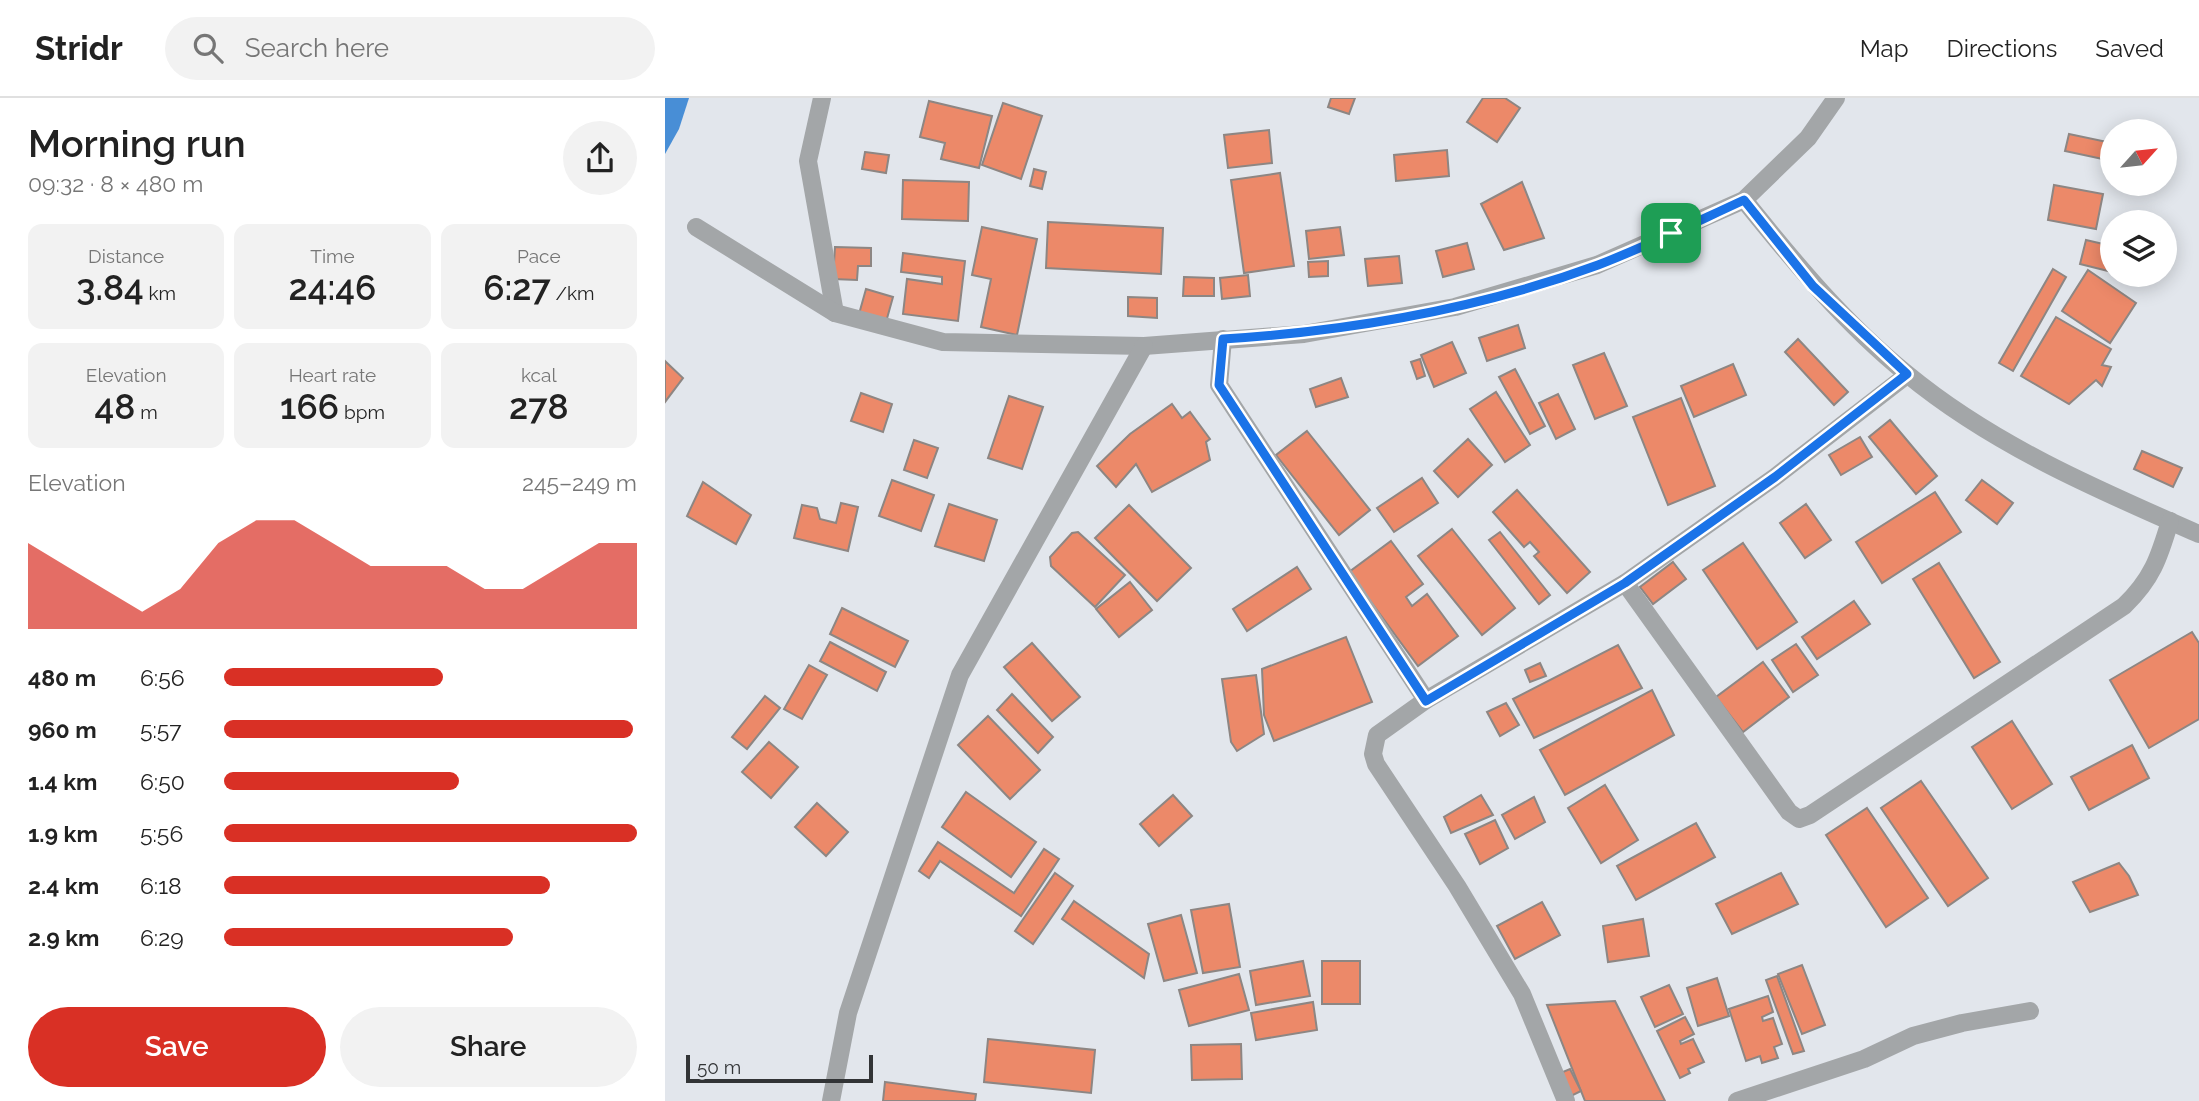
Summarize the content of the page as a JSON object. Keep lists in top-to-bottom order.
{
  "scale_bar": "50 m",
  "north": "top right",
  "page": {
    "header": "Stridr",
    "search": "Search here",
    "nav": ["Map", "Directions", "Saved"],
    "heading": ["Morning run", "09:32 · 8 × 480 m"],
    "stats": [
      ["Distance", "3.84 km"],
      ["Time", "24:46"],
      ["Pace", "6:27 /km"],
      ["Elevation", "48 m"],
      ["Heart rate", "166 bpm"],
      ["kcal", "278"]
    ],
    "chart": ["Elevation", "245–249 m"],
    "list": [
      {
        "name": "480 m",
        "note": "6:56"
      },
      {
        "name": "960 m",
        "note": "5:57"
      },
      {
        "name": "1.4 km",
        "note": "6:50"
      },
      {
        "name": "1.9 km",
        "note": "5:56"
      },
      {
        "name": "2.4 km",
        "note": "6:18"
      },
      {
        "name": "2.9 km",
        "note": "6:29"
      }
    ],
    "buttons": ["Save", "Share"],
    "scale": "50 m"
  }
}
